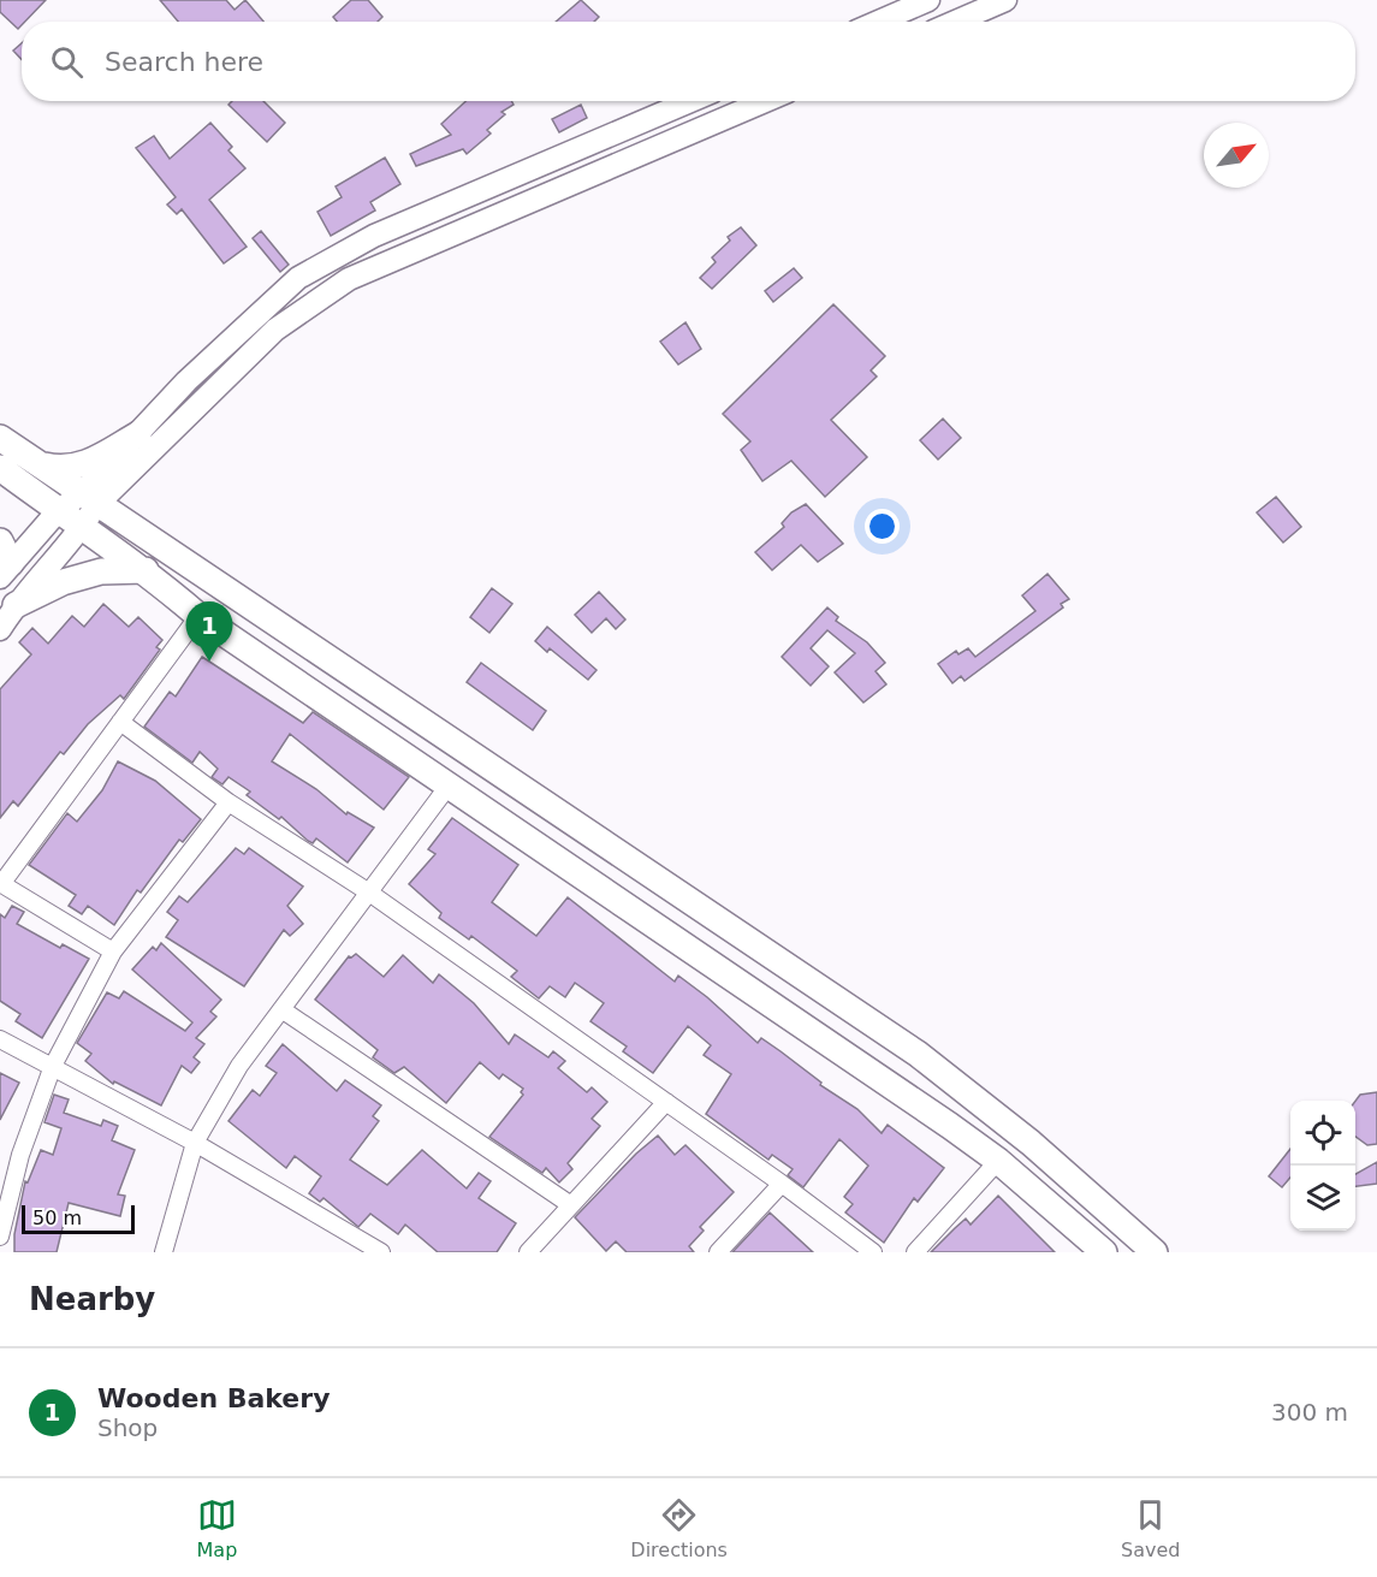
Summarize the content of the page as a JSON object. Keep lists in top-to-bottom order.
{
  "scale_bar": "50 m",
  "north": "top right",
  "page": {
    "search": "Search here",
    "pins": "1",
    "scale": "50 m",
    "heading": "Nearby",
    "list": [
      {
        "mark": "1",
        "name": "Wooden Bakery",
        "note": "Shop",
        "value": "300 m"
      }
    ],
    "nav": ["Map", "Directions", "Saved"]
  }
}
